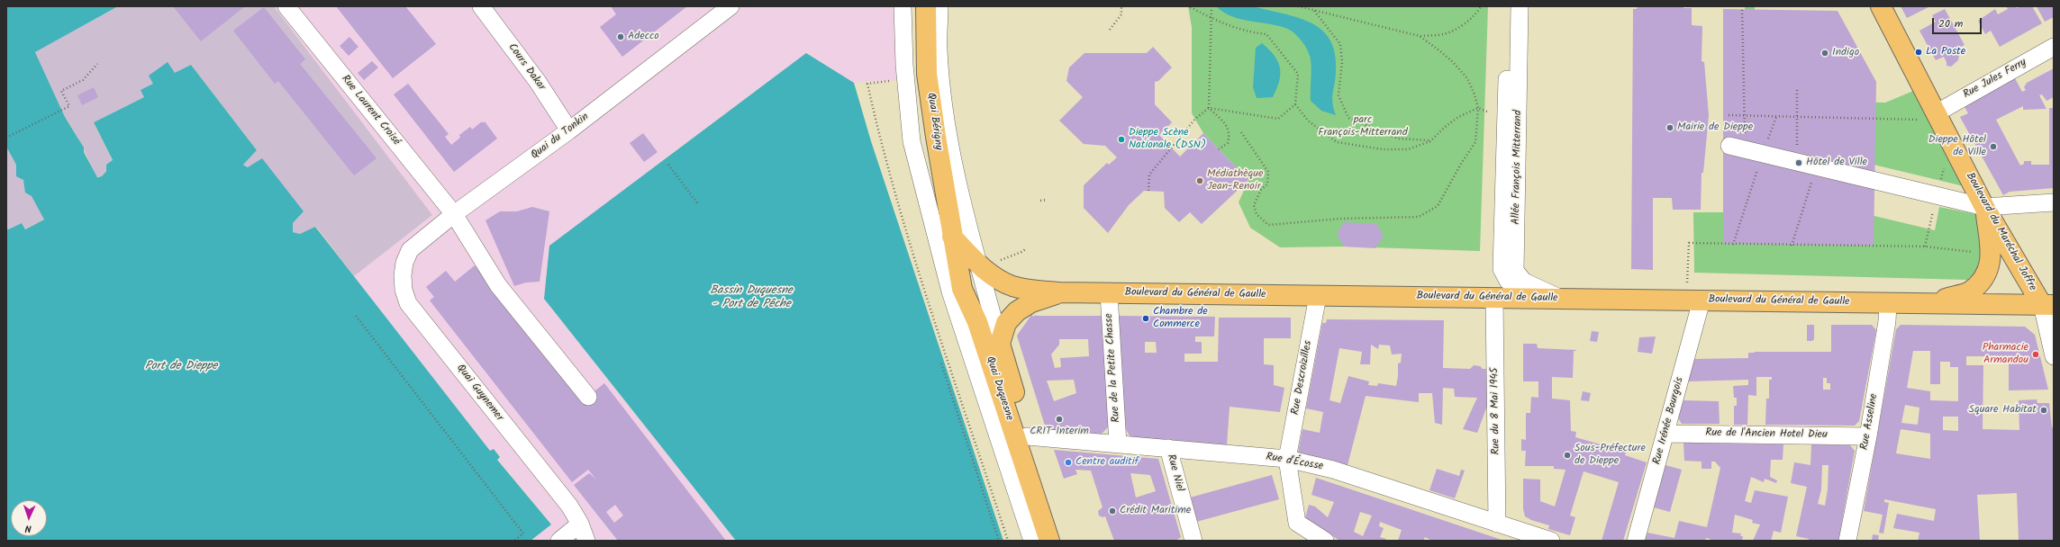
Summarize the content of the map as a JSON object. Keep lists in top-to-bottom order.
{
  "streets": {
    "main road": [
      "Quai Bérigny",
      "Boulevard du Maréchal Joffre",
      "Boulevard du Général de Gaulle",
      "Quai Duquesne"
    ],
    "street": [
      "Cours Dakar",
      "Rue Jules Ferry",
      "Rue Laurent Croisé",
      "Quai du Tonkin",
      "Allée François Mitterrand",
      "Rue de la Petite Chasse",
      "Rue Descroizilles",
      "Quai Guynemer",
      "Rue du 8 Mai 1945",
      "Rue Irénée Bourgois",
      "Rue Asseline",
      "Rue de l'Ancien Hotel Dieu",
      "Rue d'Écosse",
      "Rue Niel"
    ]
  },
  "crossings": [
    ["Cours Dakar", "Quai du Tonkin"],
    ["Rue Jules Ferry", "Boulevard du Maréchal Joffre"],
    ["Rue Laurent Croisé", "Quai du Tonkin"],
    ["Quai Bérigny", "Boulevard du Général de Gaulle"],
    ["Quai Bérigny", "Quai Duquesne"],
    ["Quai du Tonkin", "Quai Guynemer"],
    ["Allée François Mitterrand", "Boulevard du Général de Gaulle"],
    ["Boulevard du Maréchal Joffre", "Boulevard du Général de Gaulle"],
    ["Boulevard du Général de Gaulle", "Rue de la Petite Chasse"],
    ["Boulevard du Général de Gaulle", "Rue Descroizilles"],
    ["Boulevard du Général de Gaulle", "Quai Duquesne"],
    ["Boulevard du Général de Gaulle", "Rue du 8 Mai 1945"],
    ["Boulevard du Général de Gaulle", "Rue Irénée Bourgois"],
    ["Boulevard du Général de Gaulle", "Rue Asseline"],
    ["Rue de la Petite Chasse", "Rue d'Écosse"],
    ["Rue Descroizilles", "Rue d'Écosse"],
    ["Quai Duquesne", "Rue d'Écosse"],
    ["Rue du 8 Mai 1945", "Rue d'Écosse"],
    ["Rue Irénée Bourgois", "Rue de l'Ancien Hotel Dieu"],
    ["Rue Asseline", "Rue de l'Ancien Hotel Dieu"],
    ["Rue d'Écosse", "Rue Niel"]
  ],
  "water": ["Bassin Duquesne - Port de Pêche", "Port de Dieppe"],
  "parks": ["parc François-Mitterrand"],
  "places": [
    "Adecco",
    "La Poste",
    "Indigo",
    "Mairie de Dieppe",
    "Dieppe Scène Nationale (DSN)",
    "Dieppe Hôtel de Ville",
    "Hôtel de Ville",
    "Médiathèque Jean-Renoir",
    "Chambre de Commerce",
    "Pharmacie Armandou",
    "Square Habitat",
    "CRIT Interim",
    "Sous-Préfecture de Dieppe",
    "Centre auditif",
    "Crédit Maritime"
  ],
  "scale_bar": "20 m",
  "north": "bottom"
}
